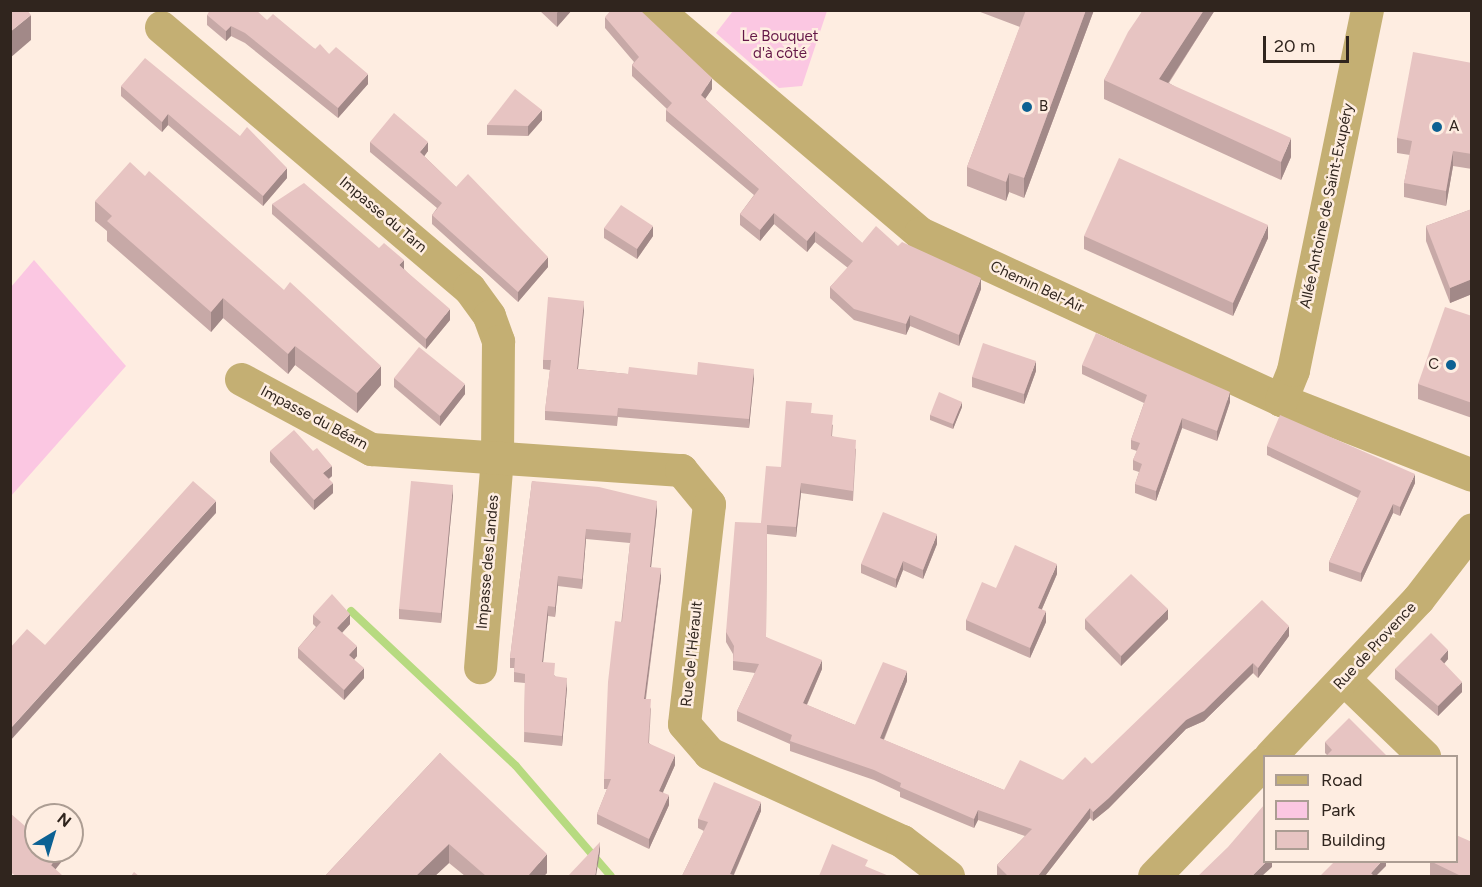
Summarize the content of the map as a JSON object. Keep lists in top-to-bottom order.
{
  "streets": {
    "street": [
      "Allée Antoine de Saint-Exupéry",
      "Impasse du Tarn",
      "Chemin Bel-Air",
      "Impasse du Béarn",
      "Impasse des Landes",
      "Rue de Provence",
      "Rue de l'Hérault"
    ]
  },
  "crossings": [
    ["Allée Antoine de Saint-Exupéry", "Chemin Bel-Air"],
    ["Impasse du Tarn", "Impasse du Béarn"],
    ["Impasse du Tarn", "Impasse des Landes"],
    ["Impasse du Tarn", "Rue de l'Hérault"],
    ["Impasse du Béarn", "Impasse des Landes"],
    ["Impasse du Béarn", "Rue de l'Hérault"],
    ["Impasse des Landes", "Rue de l'Hérault"]
  ],
  "parks": ["Le Bouquet d'à côté"],
  "places": ["B", "A", "C"],
  "legend": ["Road", "Park", "Building"],
  "scale_bar": "20 m",
  "north": "top right"
}
